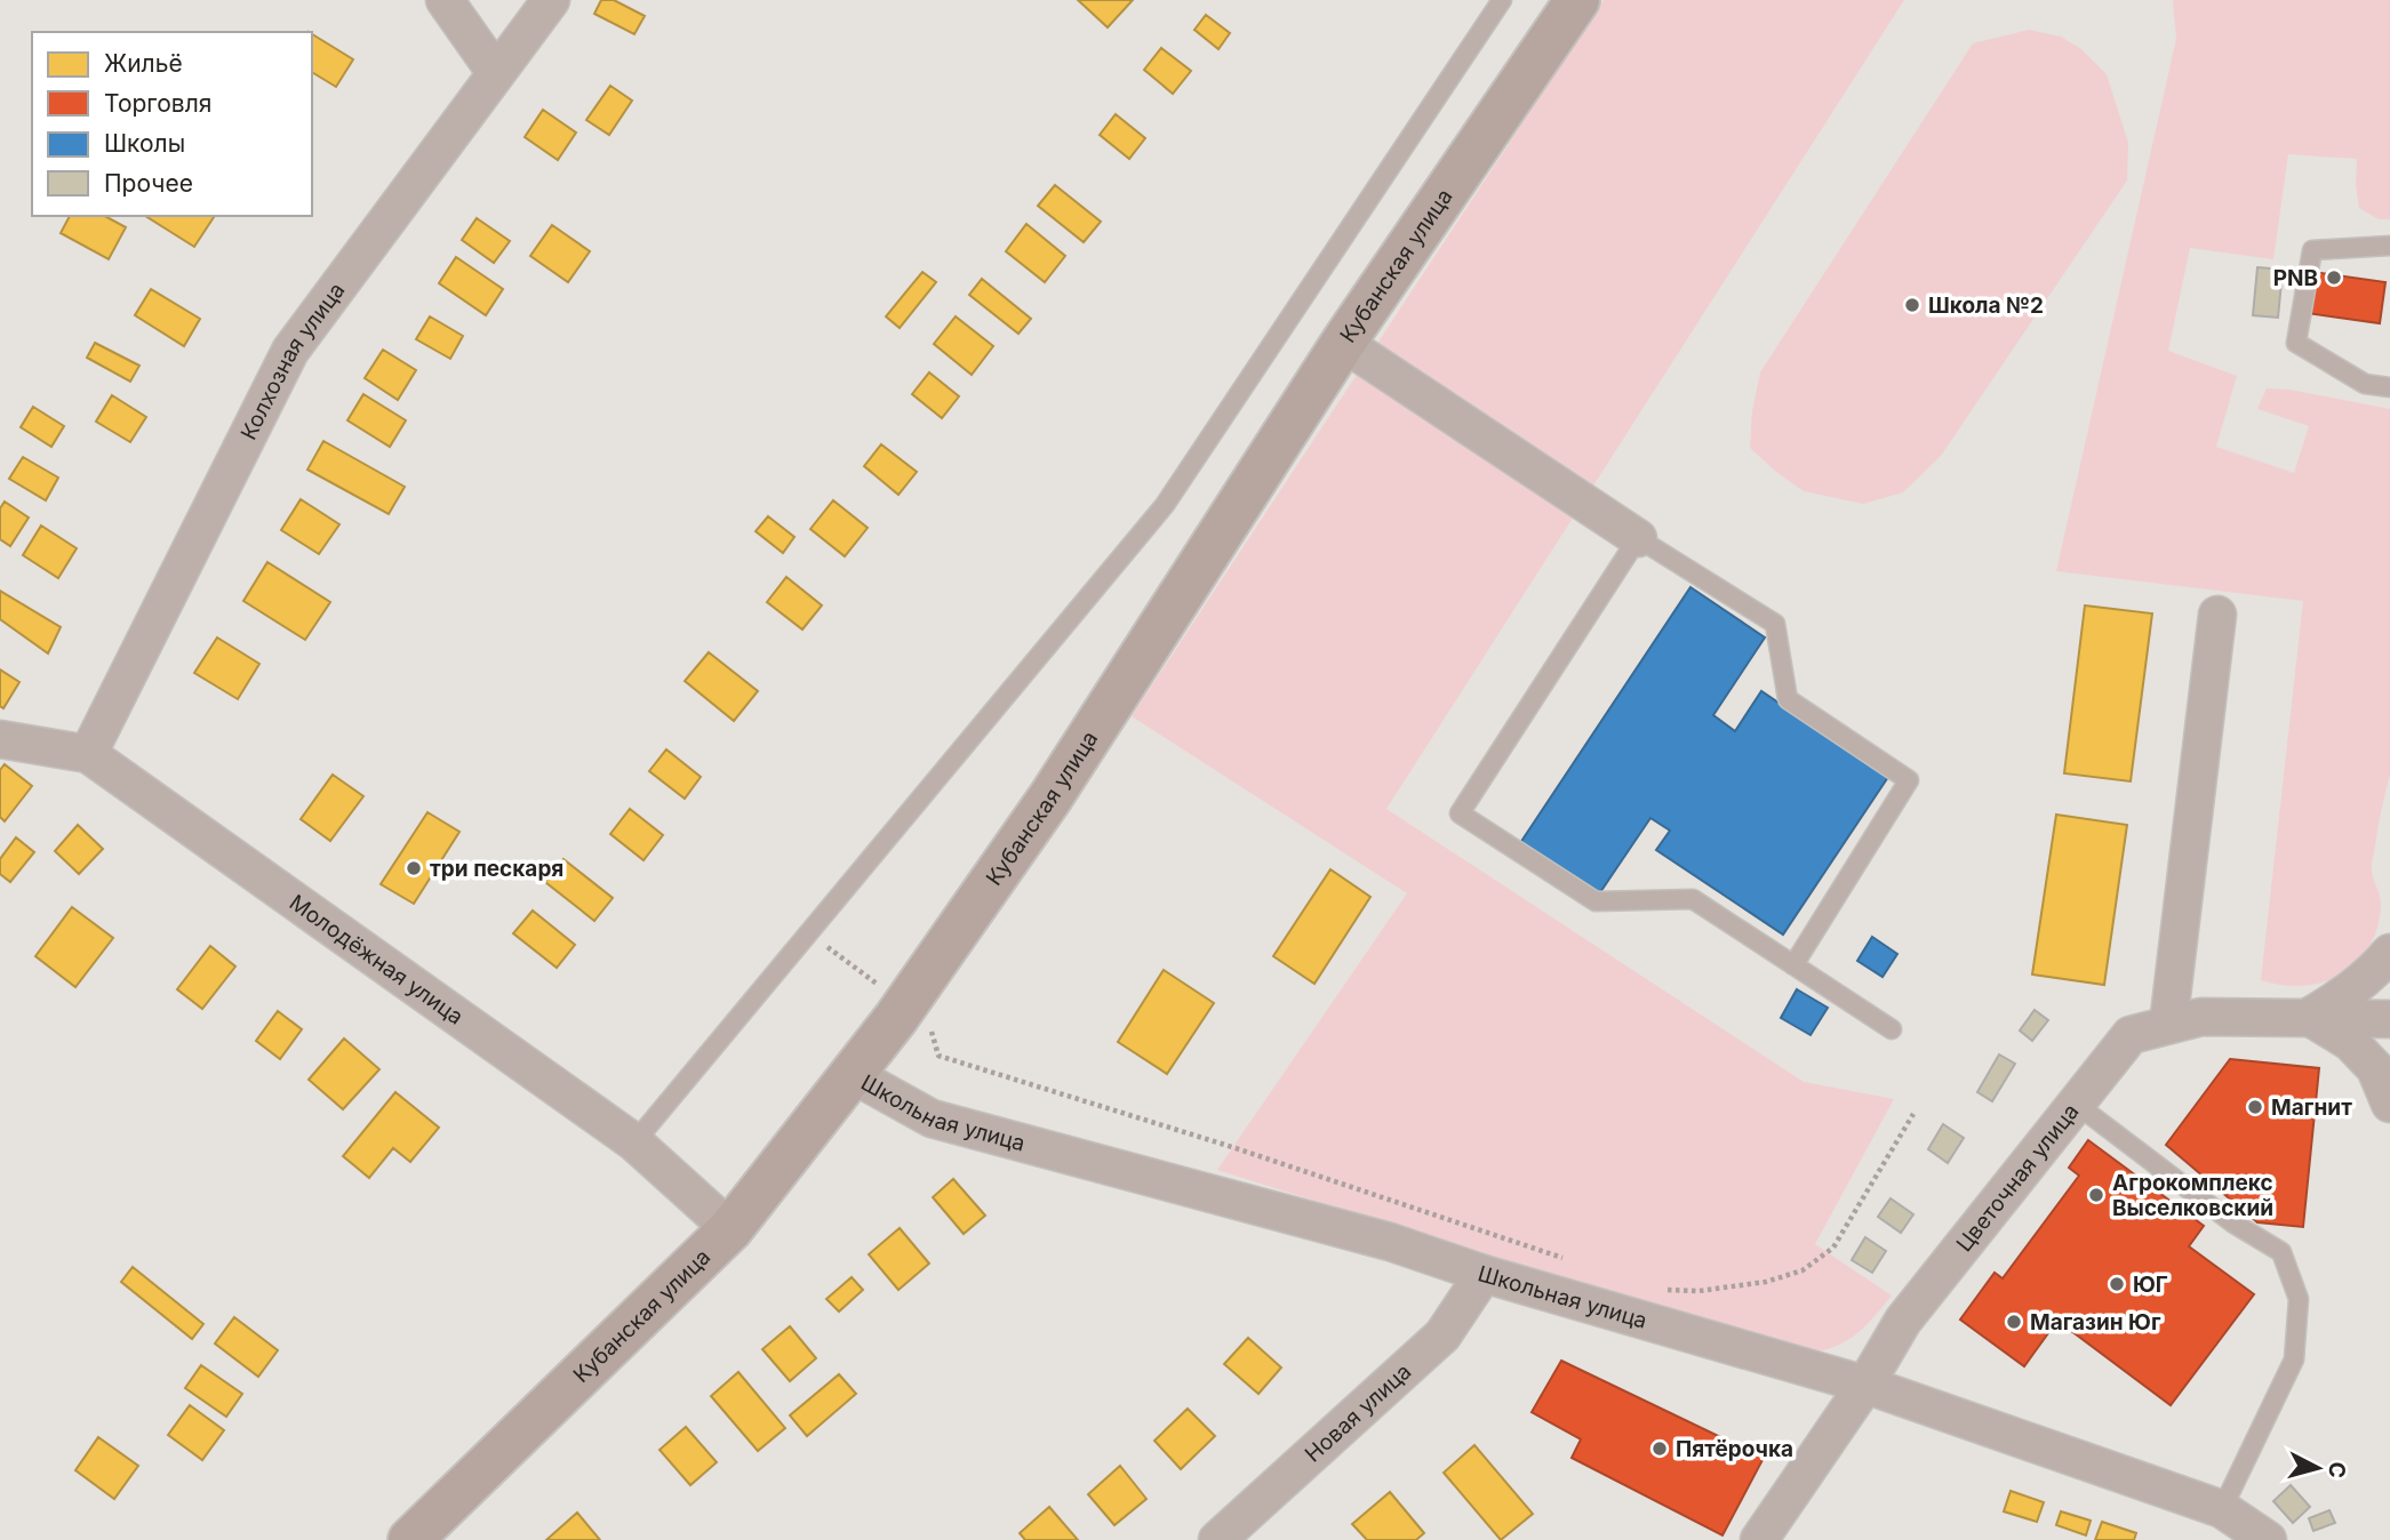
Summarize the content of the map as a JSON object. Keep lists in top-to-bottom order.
{
  "streets": {
    "main road": ["Кубанская улица"],
    "street": [
      "Колхозная улица",
      "Молодёжная улица",
      "Школьная улица",
      "Цветочная улица",
      "Новая улица"
    ]
  },
  "crossings": [
    ["Кубанская улица", "Молодёжная улица"],
    ["Кубанская улица", "Школьная улица"],
    ["Колхозная улица", "Молодёжная улица"],
    ["Школьная улица", "Цветочная улица"],
    ["Школьная улица", "Новая улица"]
  ],
  "places": [
    "PNB",
    "Школа №2",
    "три пескаря",
    "Магнит",
    "Агрокомплекс Выселковский",
    "ЮГ",
    "Магазин Юг",
    "Пятёрочка"
  ],
  "legend": [
    "Жильё",
    "Торговля",
    "Школы",
    "Прочее"
  ],
  "north": "right"
}
